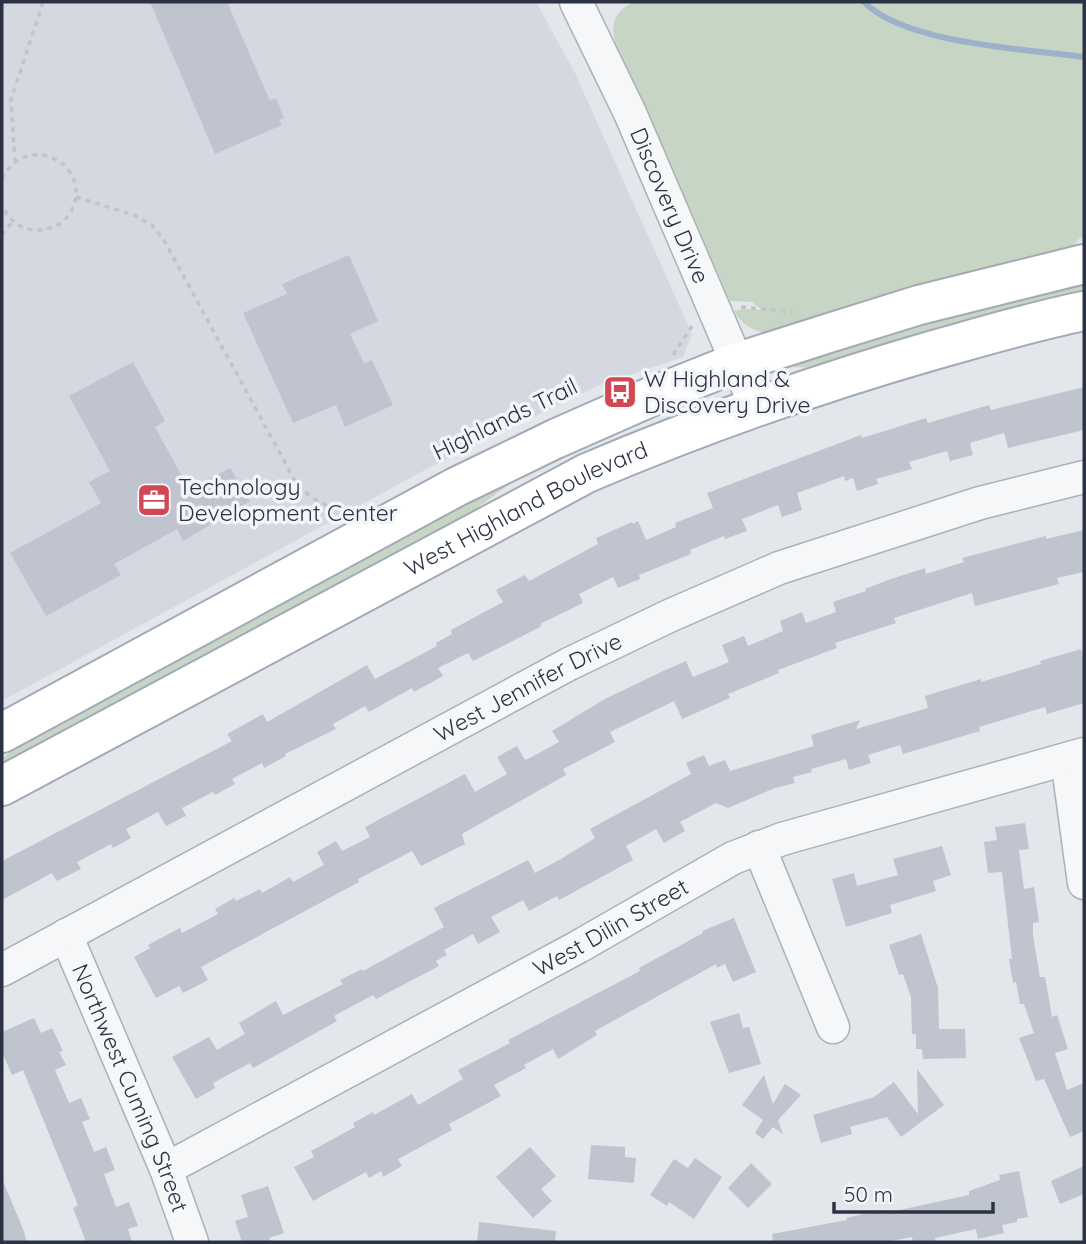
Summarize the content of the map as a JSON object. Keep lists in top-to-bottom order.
{
  "streets": {
    "main road": ["West Highland Boulevard"],
    "street": [
      "Discovery Drive",
      "West Jennifer Drive",
      "West Dilin Street",
      "Northwest Cuming Street"
    ]
  },
  "crossings": [
    ["Discovery Drive", "West Highland Boulevard"],
    ["West Jennifer Drive", "Northwest Cuming Street"],
    ["West Dilin Street", "Northwest Cuming Street"]
  ],
  "places": {
    "bus stop": ["W Highland & Discovery Drive"],
    "office": ["Technology Development Center"]
  },
  "scale_bar": "50 m"
}
